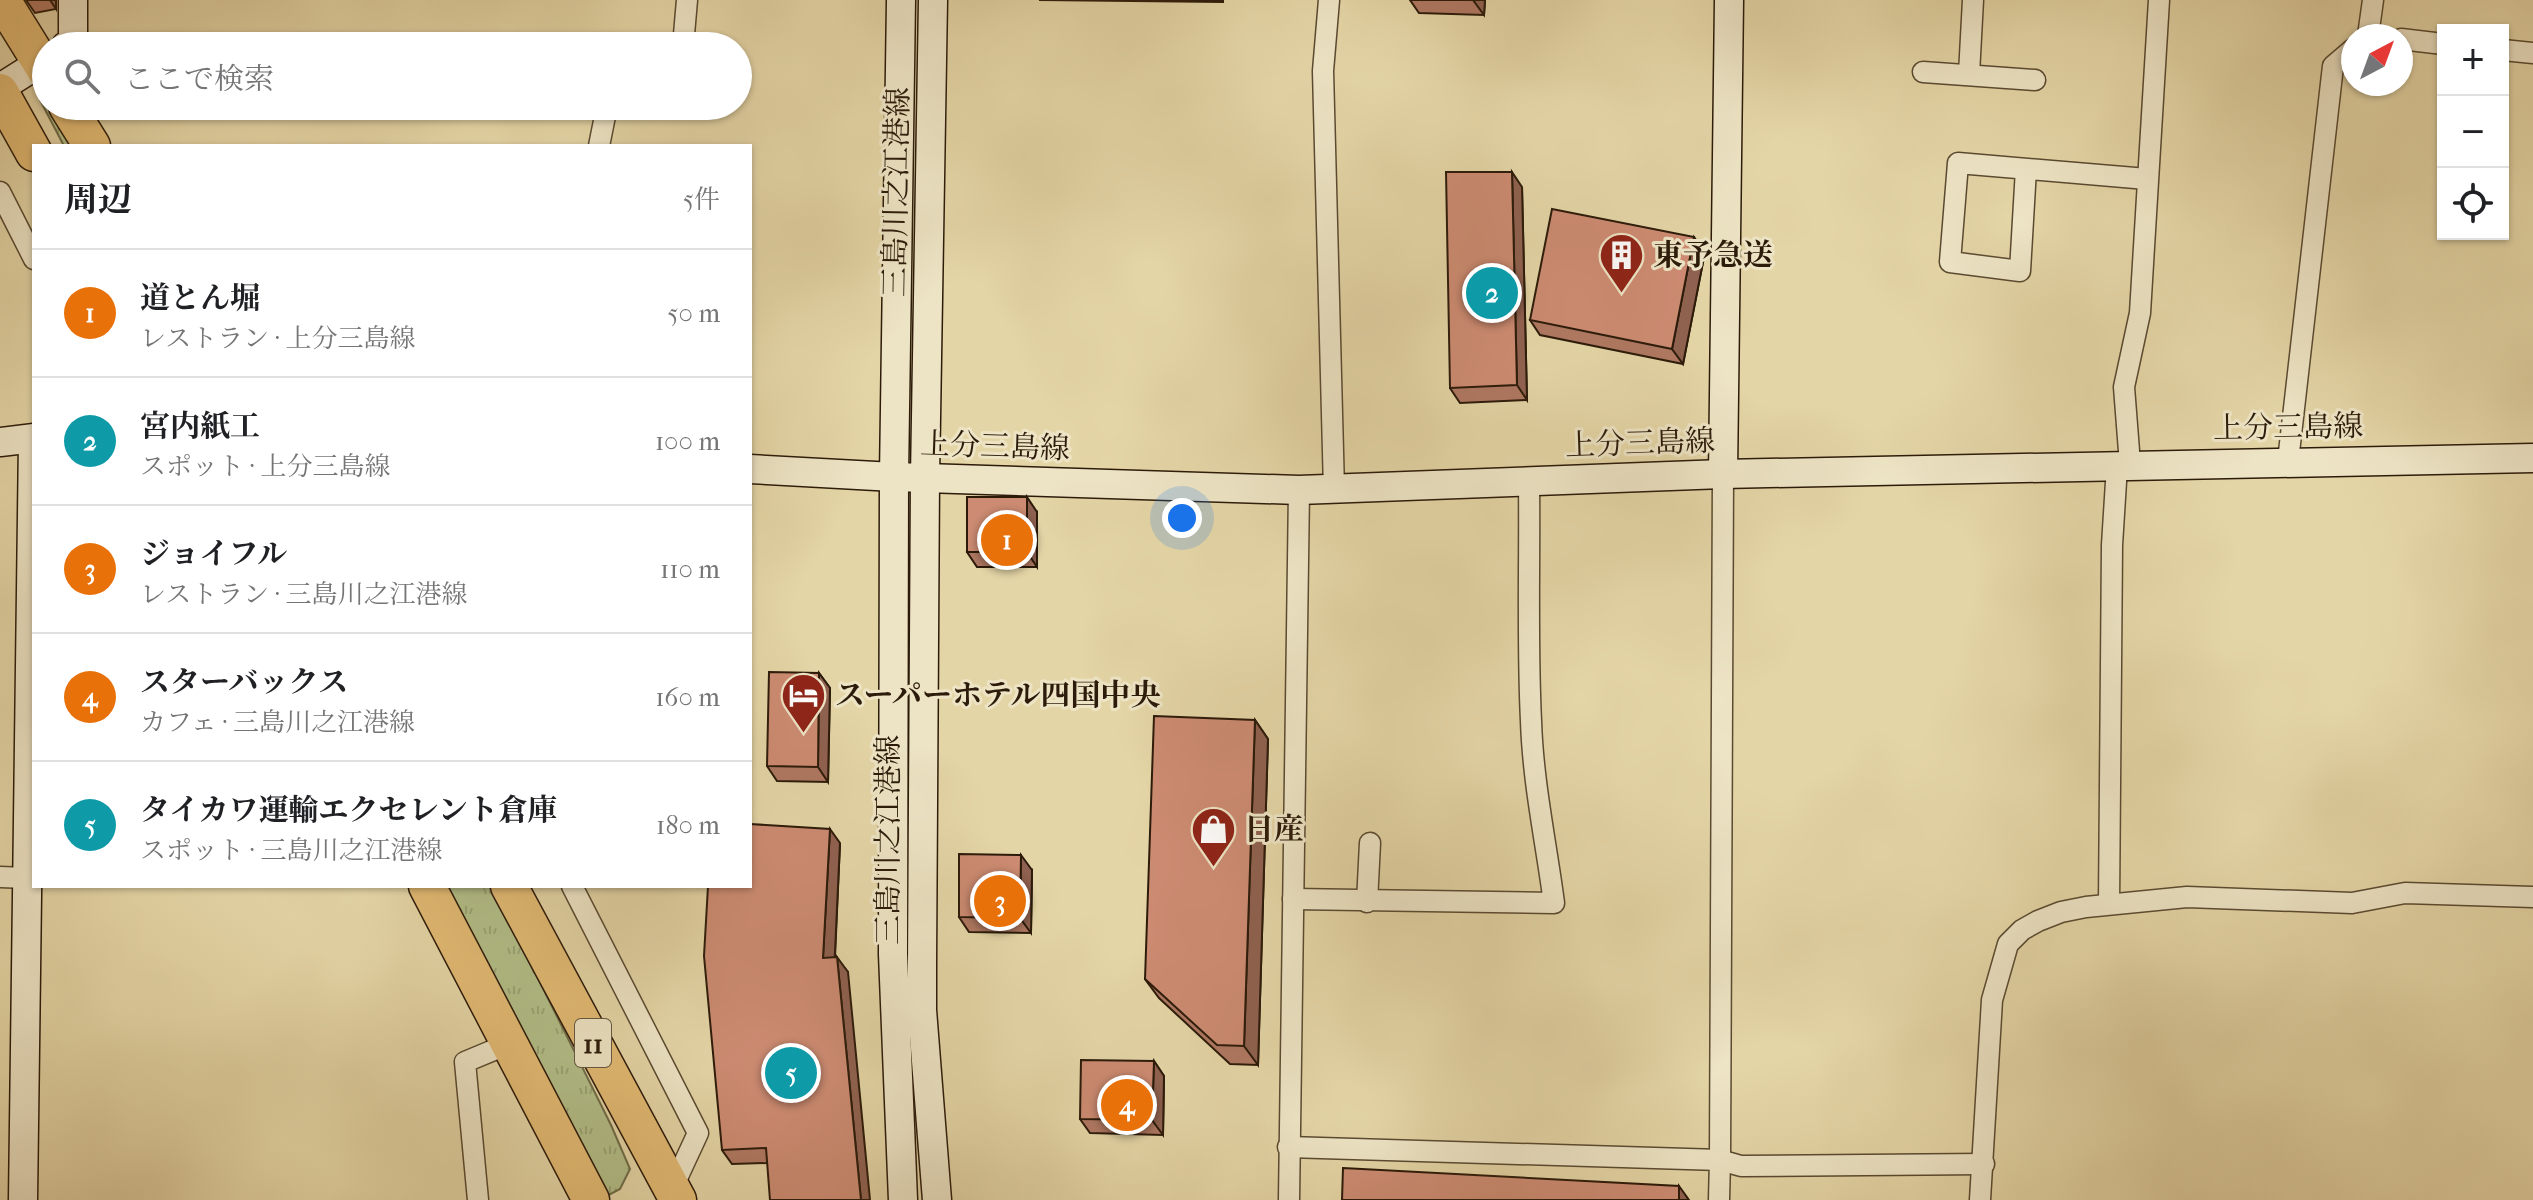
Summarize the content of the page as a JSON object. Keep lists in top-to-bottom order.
{
  "streets": {
    "highway": ["11"],
    "main road": ["三島川之江港線", "上分三島線"]
  },
  "crossings": [
    ["三島川之江港線", "上分三島線"]
  ],
  "places": {
    "building": ["東予急送"],
    "hotel": ["スーパーホテル四国中央"],
    "shop": ["日産"]
  },
  "north": "top right",
  "page": {
    "map_buttons": ["+", "−"],
    "search": "ここで検索",
    "heading": ["周辺", "5件"],
    "list": [
      {
        "mark": "1",
        "name": "道とん堀",
        "note": "レストラン · 上分三島線",
        "value": "50 m"
      },
      {
        "mark": "2",
        "name": "宮内紙工",
        "note": "スポット · 上分三島線",
        "value": "100 m"
      },
      {
        "mark": "3",
        "name": "ジョイフル",
        "note": "レストラン · 三島川之江港線",
        "value": "110 m"
      },
      {
        "mark": "4",
        "name": "スターバックス",
        "note": "カフェ · 三島川之江港線",
        "value": "160 m"
      },
      {
        "mark": "5",
        "name": "タイカワ運輸エクセレント倉庫",
        "note": "スポット · 三島川之江港線",
        "value": "180 m"
      }
    ],
    "pins": [
      "2",
      "1",
      "3",
      "5",
      "4"
    ]
  }
}
